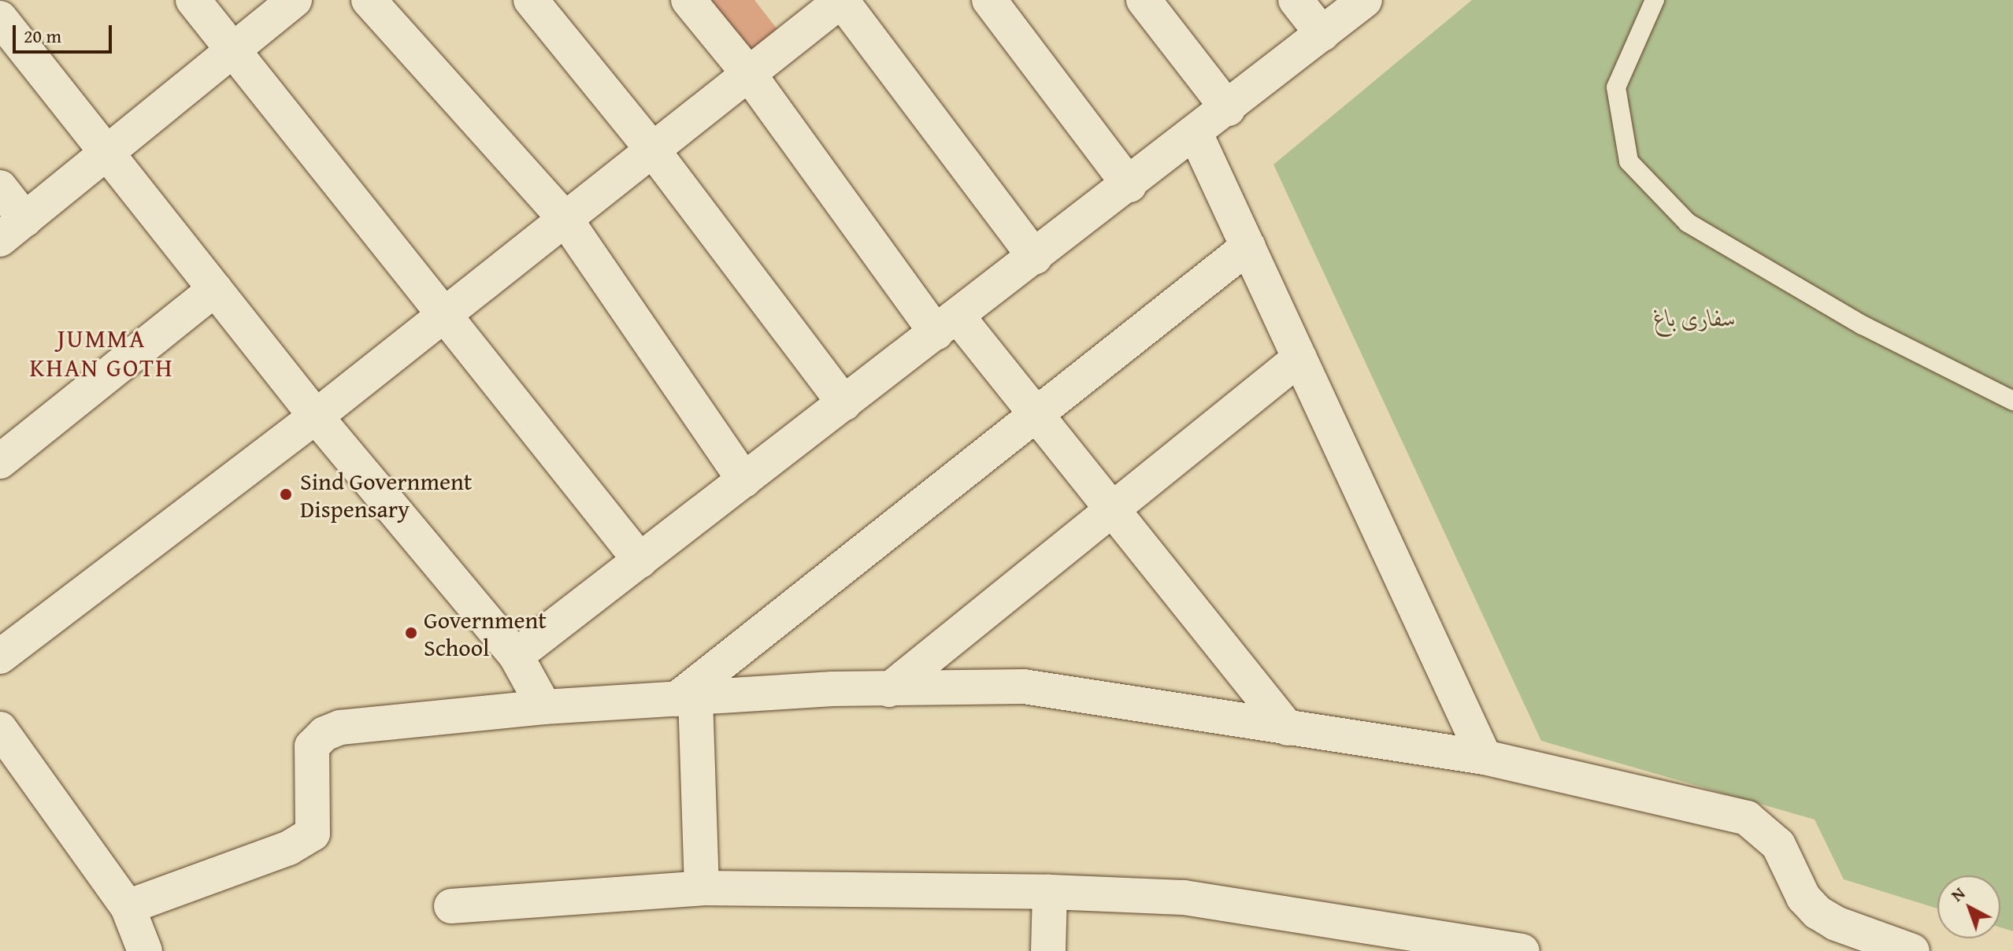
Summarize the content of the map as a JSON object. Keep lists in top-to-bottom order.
{
  "districts": ["JUMMA KHAN GOTH"],
  "parks": ["سفاری باغ"],
  "places": ["Sind Government Dispensary", "Government School"],
  "scale_bar": "20 m",
  "north": "top left"
}
